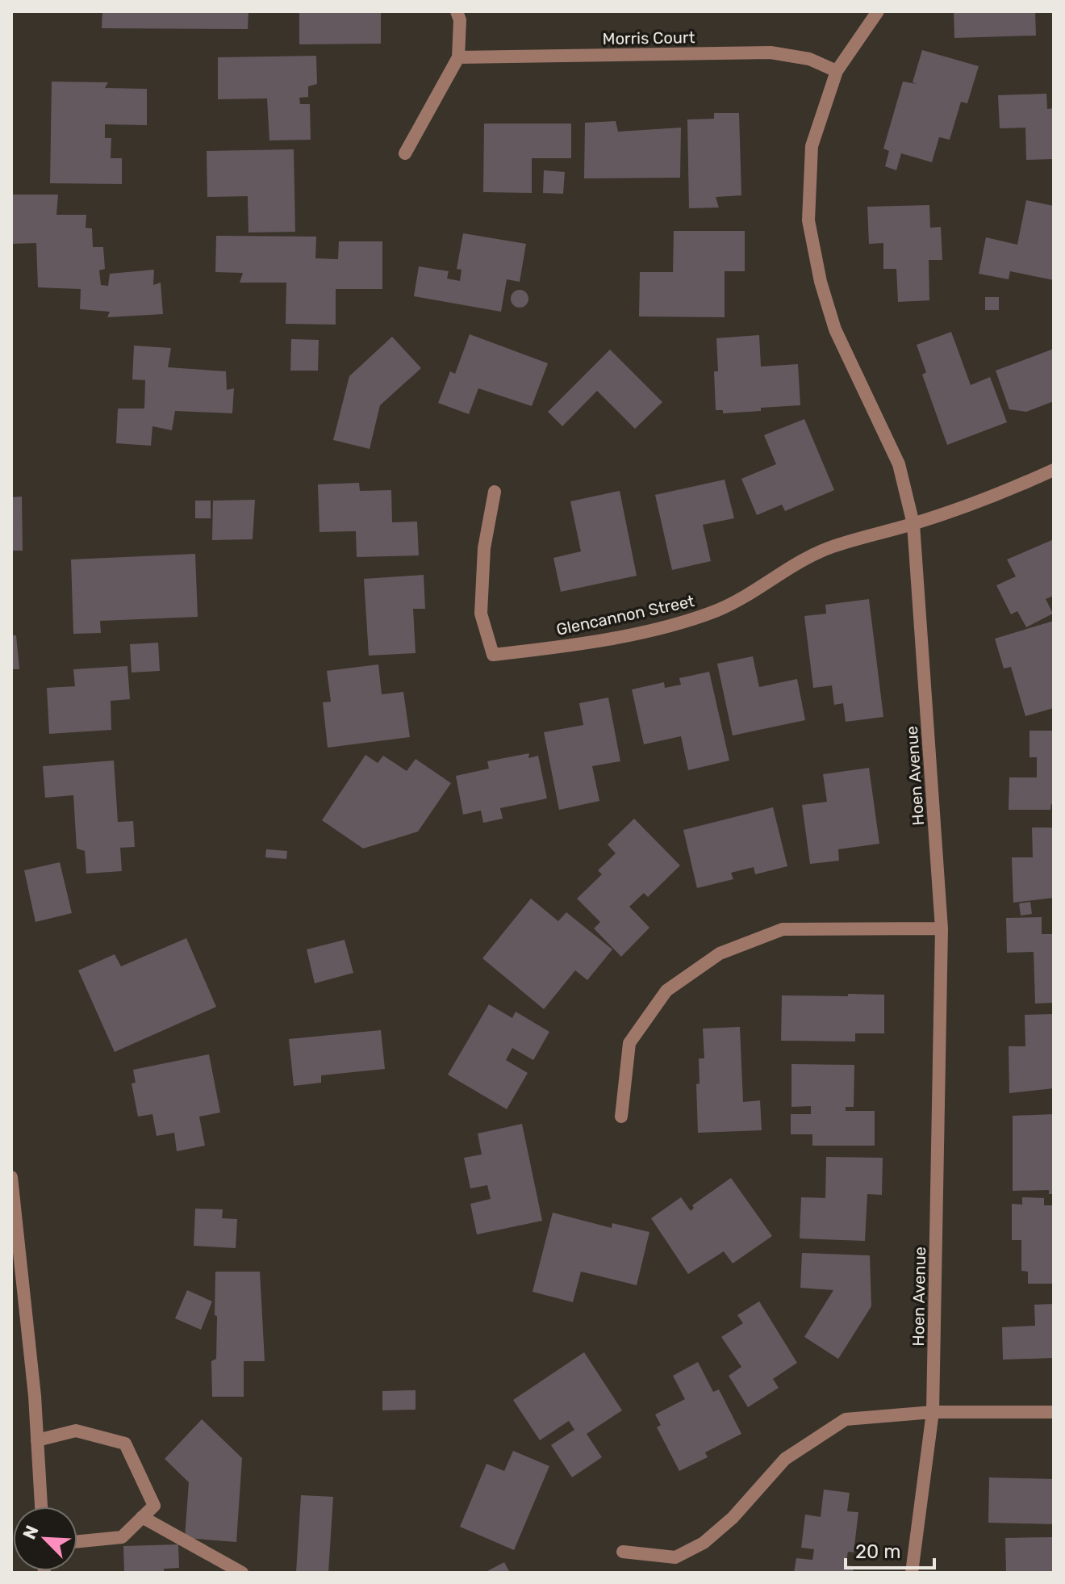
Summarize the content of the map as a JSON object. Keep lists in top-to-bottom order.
{
  "streets": {
    "street": ["Morris Court", "Glencannon Street", "Hoen Avenue"]
  },
  "crossings": [
    ["Morris Court", "Hoen Avenue"],
    ["Glencannon Street", "Hoen Avenue"]
  ],
  "scale_bar": "20 m",
  "north": "top left"
}
